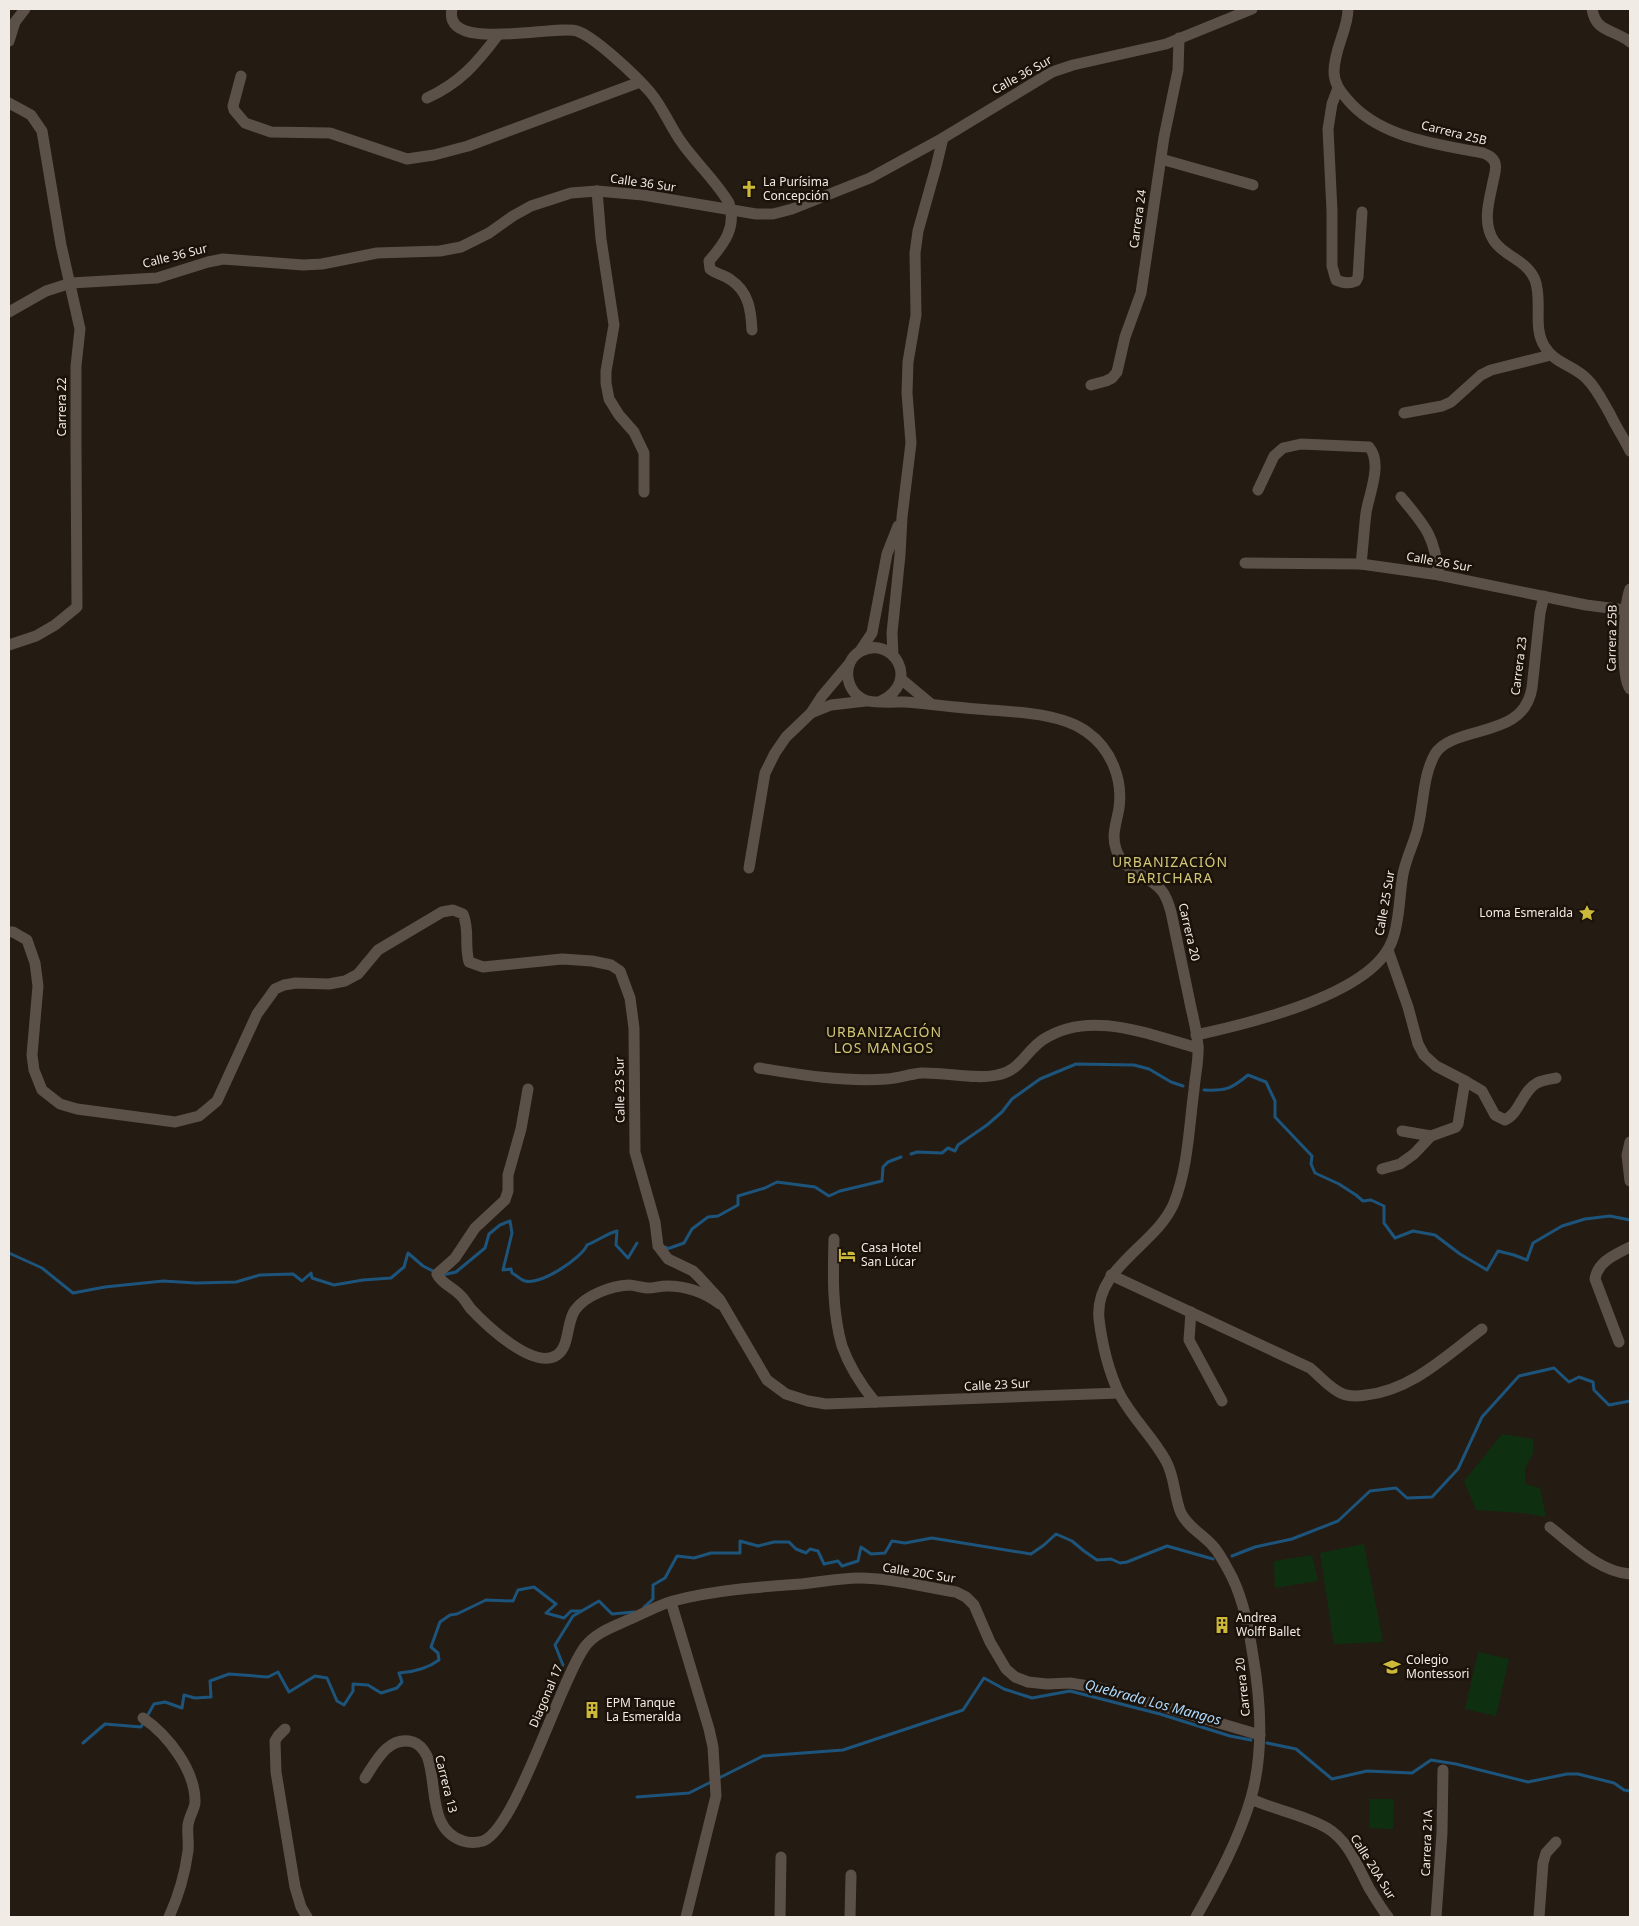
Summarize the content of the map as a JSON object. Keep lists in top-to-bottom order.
{
  "streets": {
    "street": [
      "Calle 36 Sur",
      "Carrera 25B",
      "Carrera 24",
      "Carrera 22",
      "Calle 26 Sur",
      "Carrera 23",
      "Calle 25 Sur",
      "Carrera 20",
      "Calle 23 Sur",
      "Calle 20C Sur",
      "Diagonal 17",
      "Carrera 13",
      "Carrera 21A",
      "Calle 20A Sur"
    ]
  },
  "crossings": [
    ["Calle 36 Sur", "Carrera 24"],
    ["Calle 36 Sur", "Carrera 22"],
    ["Carrera 25B", "Calle 26 Sur"],
    ["Calle 26 Sur", "Carrera 23"],
    ["Carrera 23", "Calle 25 Sur"],
    ["Calle 25 Sur", "Carrera 20"],
    ["Carrera 20", "Calle 23 Sur"],
    ["Carrera 20", "Calle 20C Sur"],
    ["Carrera 20", "Calle 20A Sur"],
    ["Calle 20C Sur", "Diagonal 17"],
    ["Diagonal 17", "Carrera 13"]
  ],
  "districts": ["URBANIZACIÓN BARICHARA", "URBANIZACIÓN LOS MANGOS"],
  "water": ["Quebrada Los Mangos"],
  "places": {
    "church": ["La Purísima Concepción"],
    "place": ["Loma Esmeralda"],
    "hotel": ["Casa Hotel San Lúcar"],
    "building": ["Andrea Wolff Ballet", "EPM Tanque La Esmeralda"],
    "school or university": ["Colegio Montessori"]
  }
}
